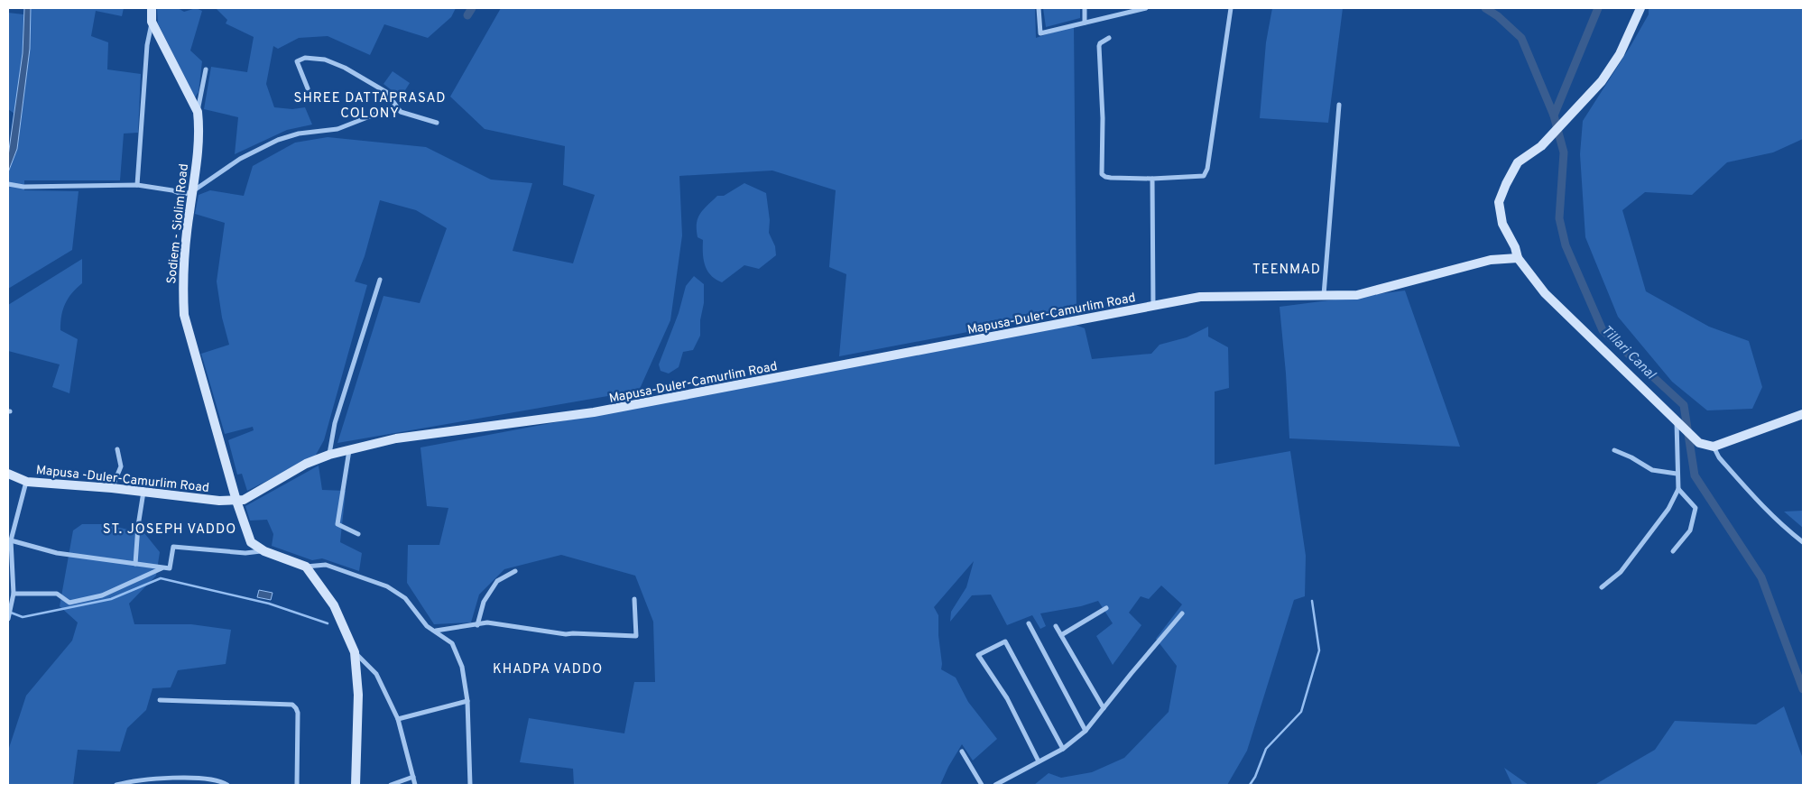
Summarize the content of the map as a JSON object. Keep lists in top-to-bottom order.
{
  "streets": {
    "street": ["Sodiem - Siolim Road", "Mapusa-Duler-Camurlim Road", "Mapusa -Duler-Camurlim Road"]
  },
  "crossings": [
    ["Sodiem - Siolim Road", "Mapusa-Duler-Camurlim Road"],
    ["Sodiem - Siolim Road", "Mapusa -Duler-Camurlim Road"],
    ["Mapusa-Duler-Camurlim Road", "Mapusa -Duler-Camurlim Road"]
  ],
  "districts": [
    "SHREE DATTAPRASAD COLONY",
    "TEENMAD",
    "ST. JOSEPH VADDO",
    "KHADPA VADDO"
  ],
  "water": ["Tillari Canal"]
}
